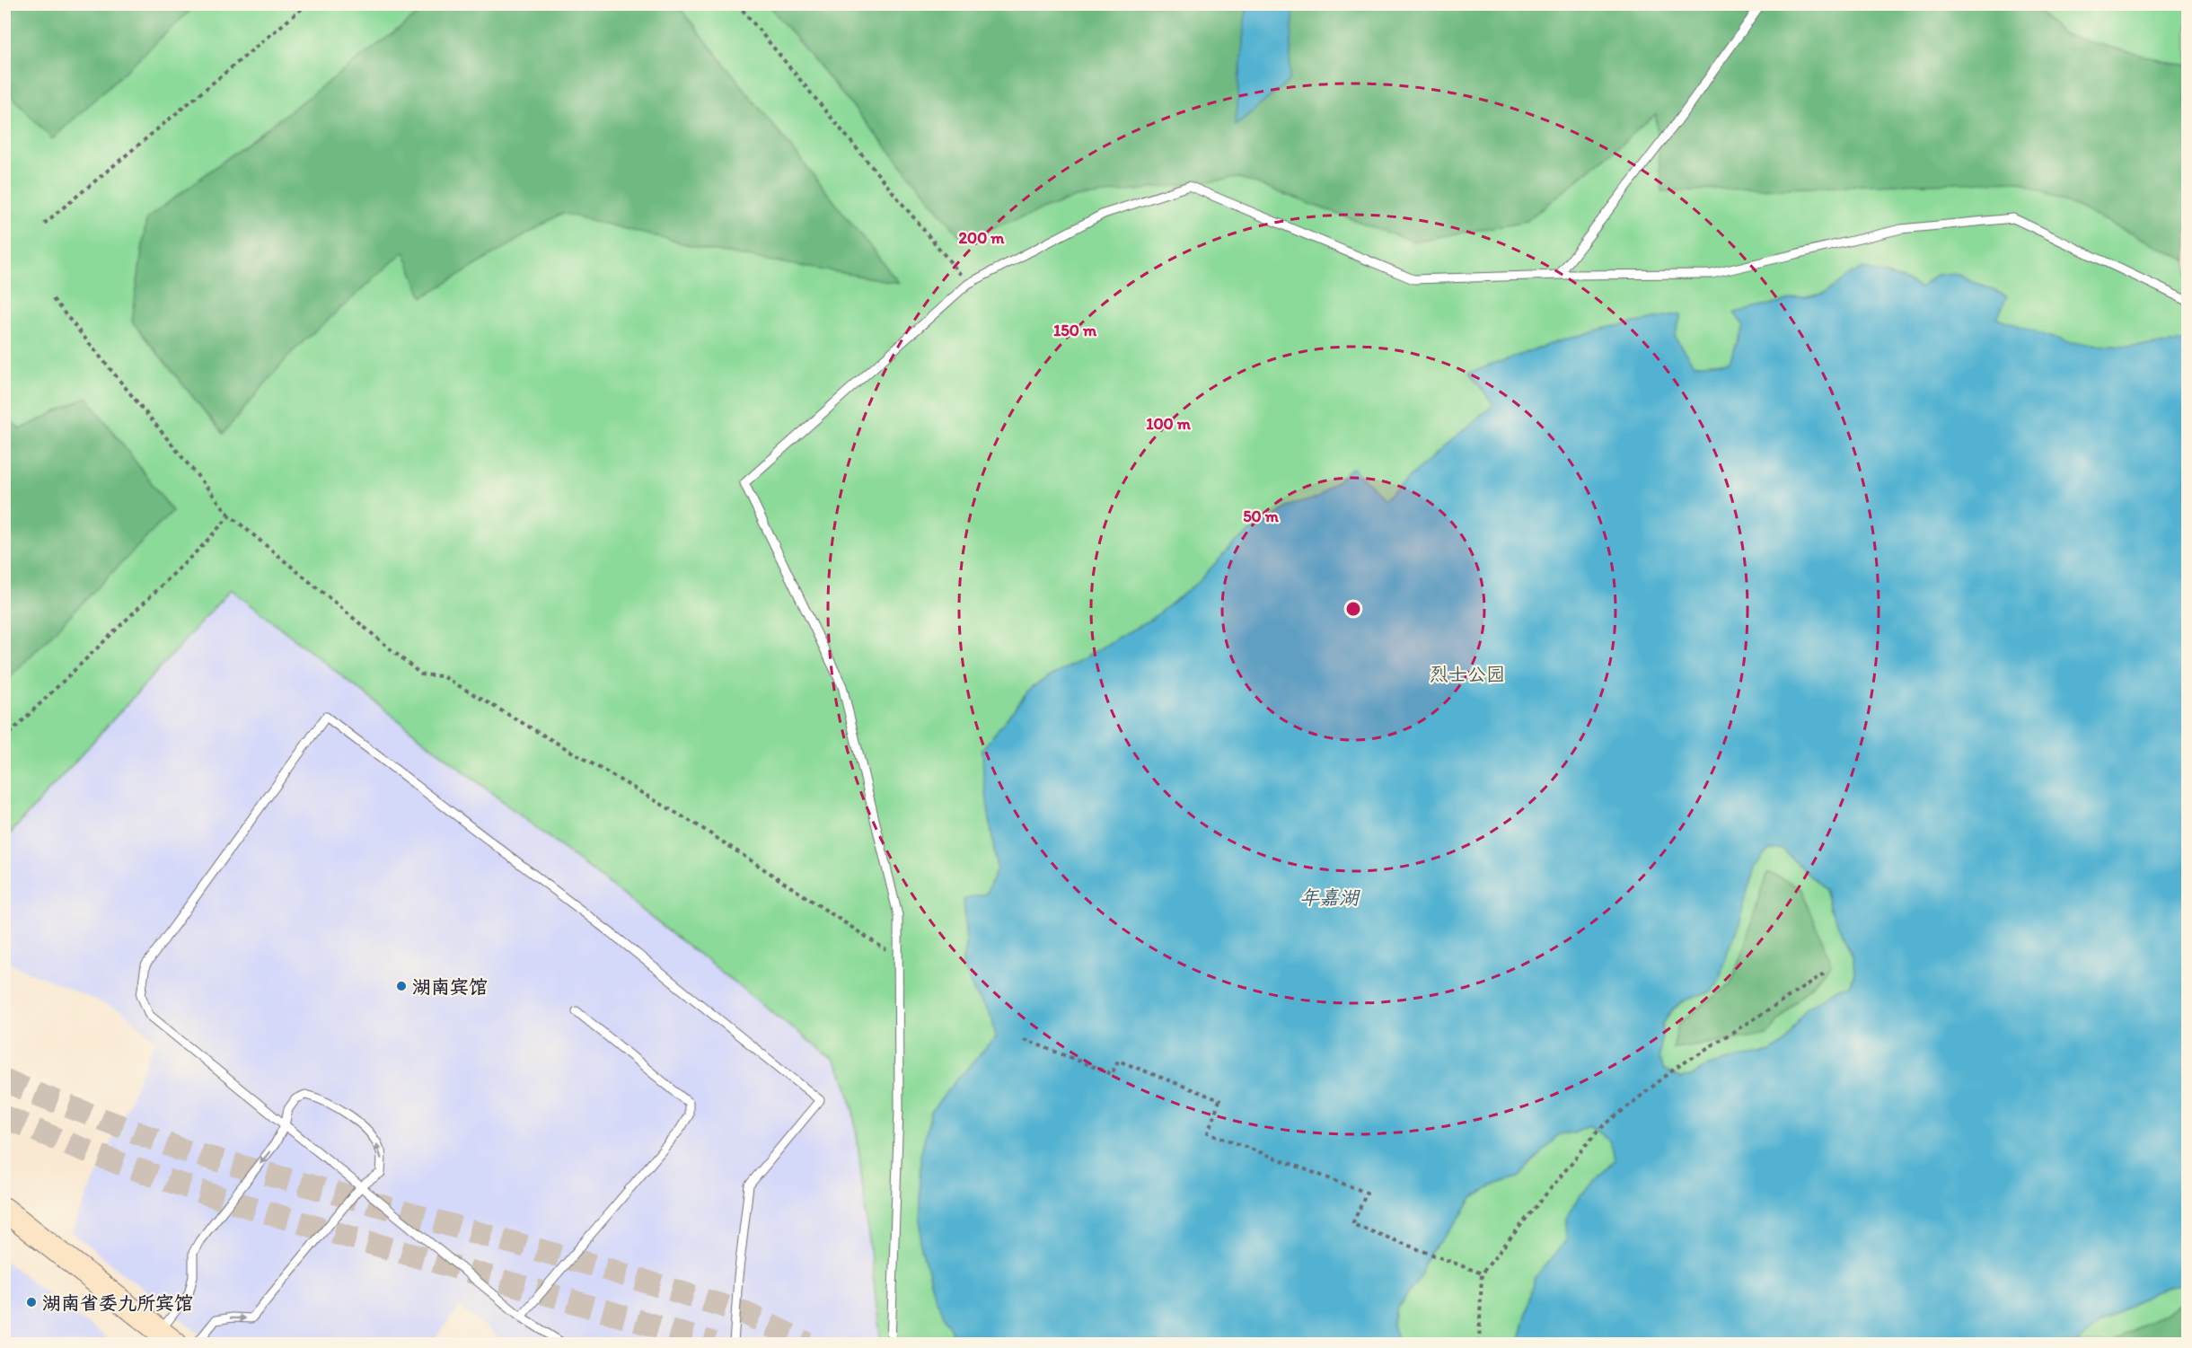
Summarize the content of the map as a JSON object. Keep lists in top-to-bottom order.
{
  "water": ["年嘉湖"],
  "parks": ["烈士公园"],
  "places": ["湖南宾馆", "湖南省委九所宾馆"],
  "rings": [
    "200 m",
    "150 m",
    "100 m",
    "50 m"
  ]
}
